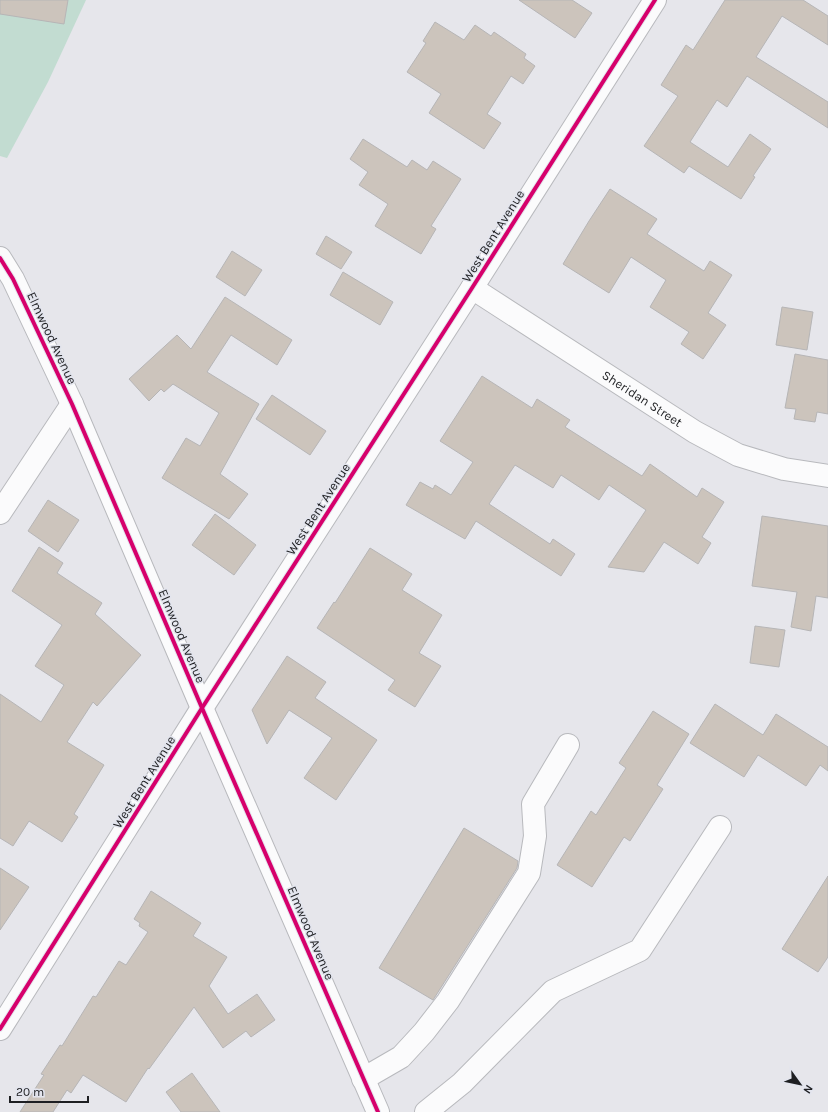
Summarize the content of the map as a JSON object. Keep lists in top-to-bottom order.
{
  "streets": {
    "street": ["West Bent Avenue", "Elmwood Avenue", "Sheridan Street"]
  },
  "crossings": [
    ["West Bent Avenue", "Elmwood Avenue"],
    ["West Bent Avenue", "Sheridan Street"]
  ],
  "scale_bar": "20 m",
  "north": "bottom right"
}
